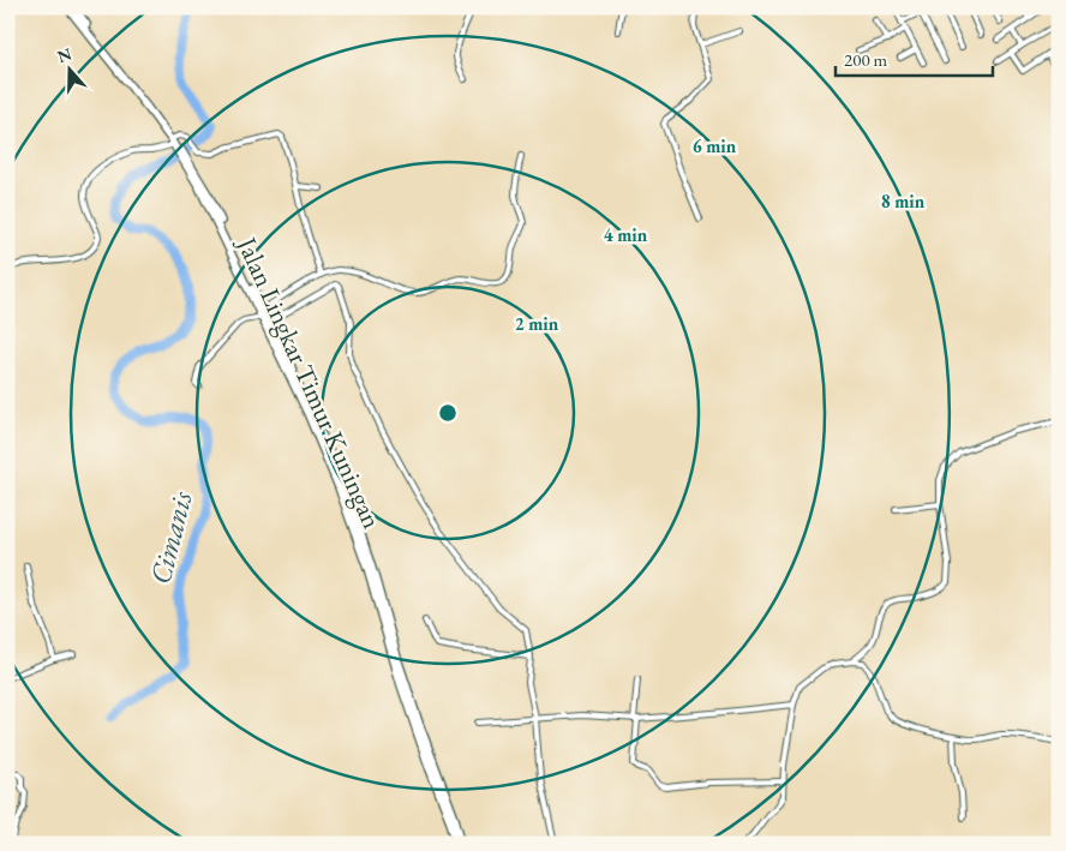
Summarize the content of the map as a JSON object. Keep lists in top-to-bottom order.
{
  "streets": {
    "main road": ["Jalan Lingkar Timur Kuningan"]
  },
  "water": ["Cimanis"],
  "scale_bar": "200 m",
  "north": "top",
  "rings": [
    "6 min",
    "8 min",
    "4 min",
    "2 min"
  ]
}
